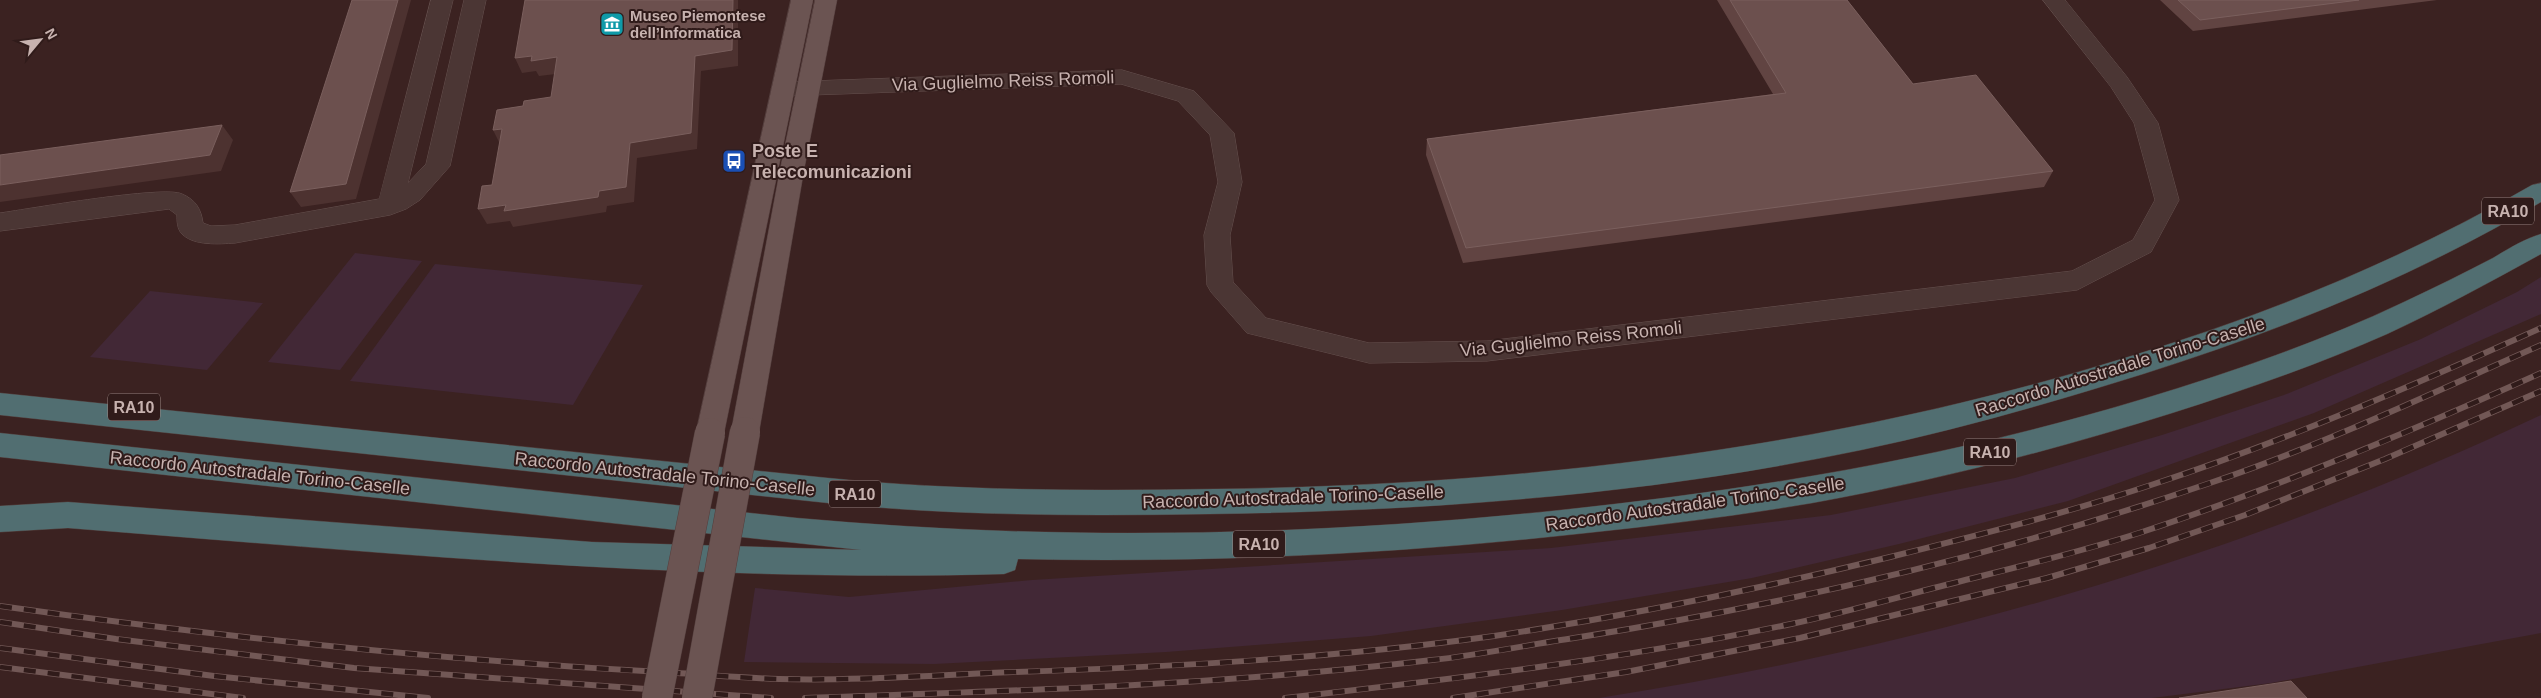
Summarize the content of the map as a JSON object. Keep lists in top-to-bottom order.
{
  "streets": {
    "highway": ["RA10", "Raccordo Autostradale Torino-Caselle"],
    "street": ["Via Guglielmo Reiss Romoli"]
  },
  "crossings": [
    ["RA10", "Raccordo Autostradale Torino-Caselle"]
  ],
  "places": {
    "museum": ["Museo Piemontese dell’Informatica"],
    "bus stop": ["Poste E Telecomunicazioni"]
  },
  "north": "top right"
}
